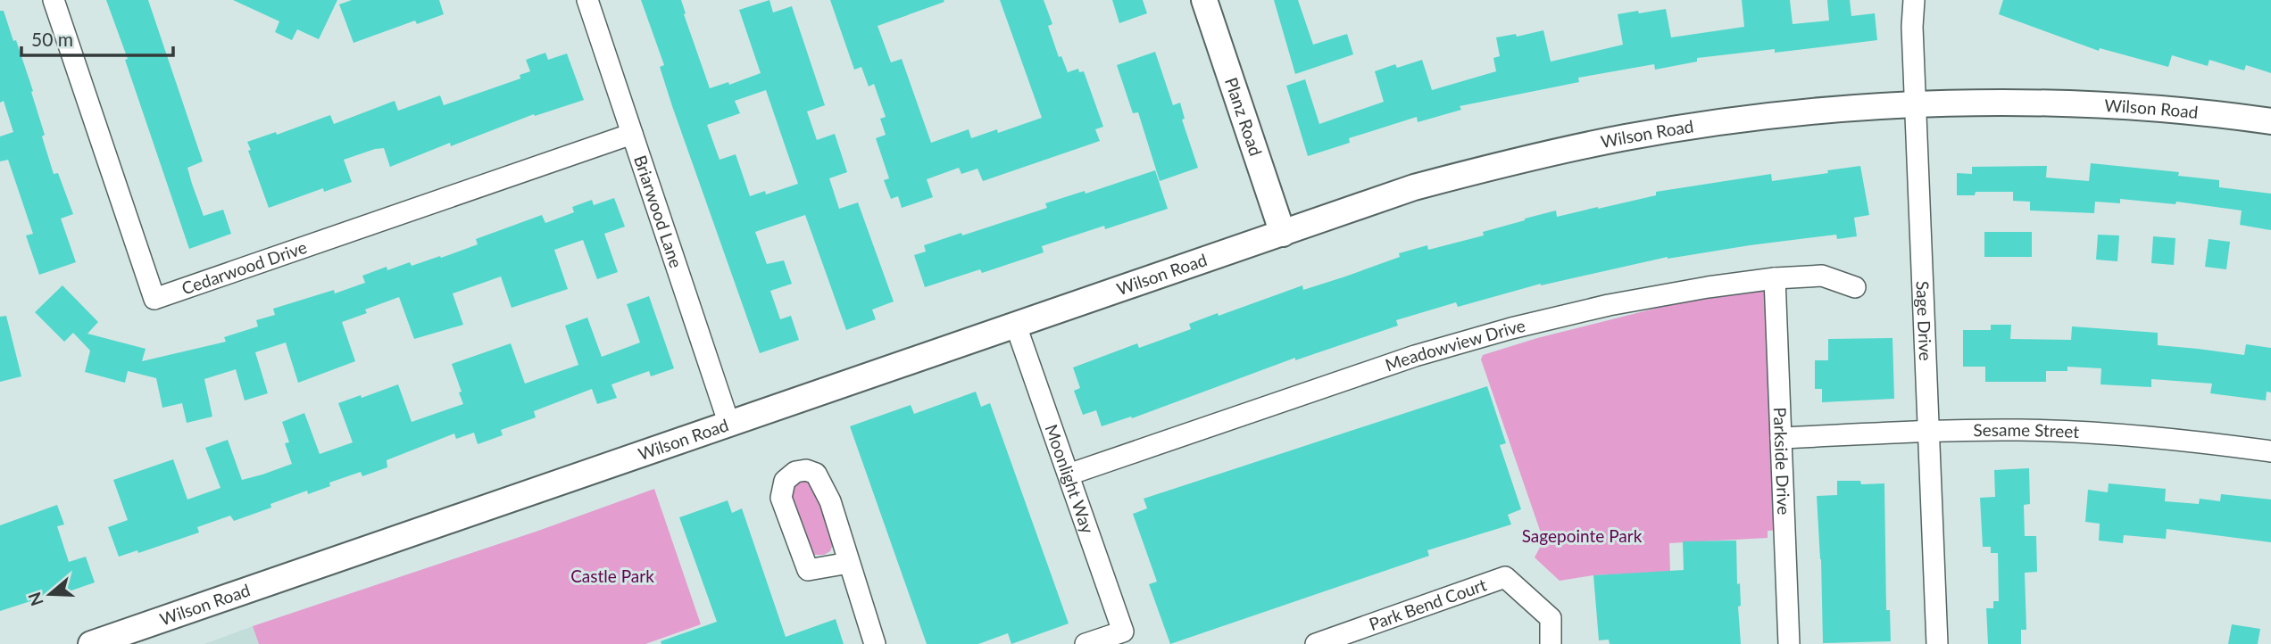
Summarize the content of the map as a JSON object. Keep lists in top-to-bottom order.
{
  "streets": {
    "street": [
      "Wilson Road",
      "Planz Road",
      "Briarwood Lane",
      "Cedarwood Drive",
      "Sage Drive",
      "Meadowview Drive",
      "Sesame Street",
      "Parkside Drive",
      "Moonlight Way",
      "Park Bend Court"
    ]
  },
  "crossings": [
    ["Wilson Road", "Planz Road"],
    ["Wilson Road", "Briarwood Lane"],
    ["Wilson Road", "Sage Drive"],
    ["Wilson Road", "Moonlight Way"],
    ["Briarwood Lane", "Cedarwood Drive"],
    ["Sage Drive", "Sesame Street"],
    ["Meadowview Drive", "Parkside Drive"],
    ["Meadowview Drive", "Moonlight Way"],
    ["Sesame Street", "Parkside Drive"]
  ],
  "parks": ["Sagepointe Park", "Castle Park"],
  "scale_bar": "50 m",
  "north": "left"
}
